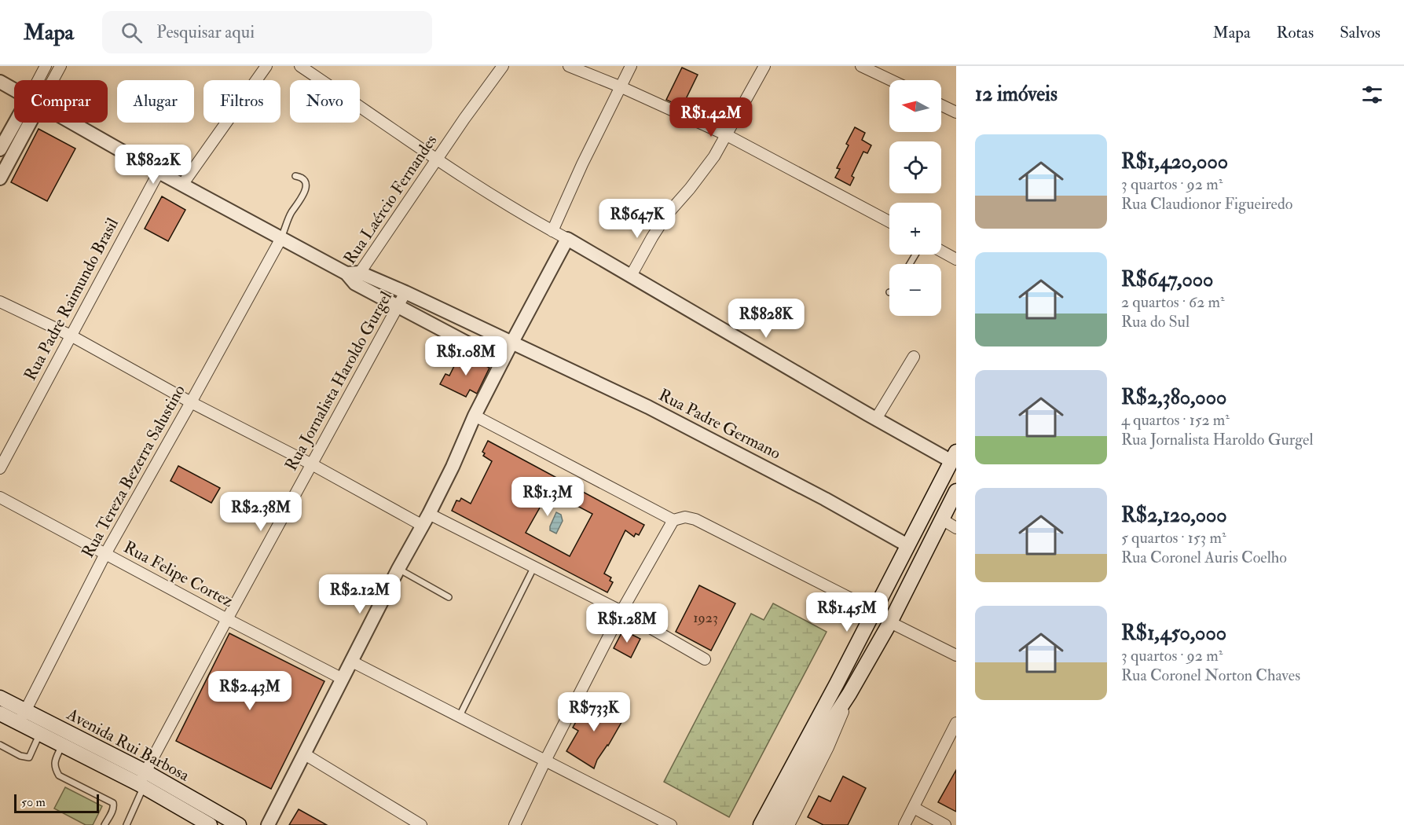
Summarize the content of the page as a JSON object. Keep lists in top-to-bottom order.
{
  "streets": {
    "main road": ["Avenida Rui Barbosa"],
    "street": [
      "Rua Laércio Fernandes",
      "Rua Padre Raimundo Brasil",
      "Rua Jornalista Haroldo Gurgel",
      "Rua Padre Germano",
      "Rua Tereza Bezerra Salustino",
      "Rua Felipe Cortez"
    ]
  },
  "crossings": [
    ["Rua Laércio Fernandes", "Rua Padre Germano"],
    ["Rua Jornalista Haroldo Gurgel", "Rua Padre Germano"],
    ["Rua Jornalista Haroldo Gurgel", "Rua Felipe Cortez"],
    ["Rua Jornalista Haroldo Gurgel", "Avenida Rui Barbosa"],
    ["Rua Tereza Bezerra Salustino", "Rua Felipe Cortez"],
    ["Rua Tereza Bezerra Salustino", "Avenida Rui Barbosa"]
  ],
  "house_numbers": ["1923"],
  "scale_bar": "50 m",
  "north": "left",
  "page": {
    "header": "Mapa",
    "search": "Pesquisar aqui",
    "nav": ["Mapa", "Rotas", "Salvos"],
    "heading": "12 imóveis",
    "map_buttons": ["+", "−"],
    "chip": [
      "Comprar",
      "Alugar",
      "Filtros",
      "Novo"
    ],
    "price": [
      "R$1.42M",
      "R$822K",
      "R$647K",
      "R$828K",
      "R$1.08M",
      "R$1.3M",
      "R$2.38M",
      "R$2.12M",
      "R$1.45M",
      "R$1.28M",
      "R$2.43M",
      "R$733K"
    ],
    "list": [
      {
        "name": "R$1,420,000",
        "note": "3 quartos · 92 m² · Rua Claudionor Figueiredo"
      },
      {
        "name": "R$647,000",
        "note": "2 quartos · 62 m² · Rua do Sul"
      },
      {
        "name": "R$2,380,000",
        "note": "4 quartos · 152 m² · Rua Jornalista Haroldo Gurgel"
      },
      {
        "name": "R$2,120,000",
        "note": "5 quartos · 153 m² · Rua Coronel Auris Coelho"
      },
      {
        "name": "R$1,450,000",
        "note": "3 quartos · 92 m² · Rua Coronel Norton Chaves"
      }
    ],
    "scale": "50 m"
  }
}
